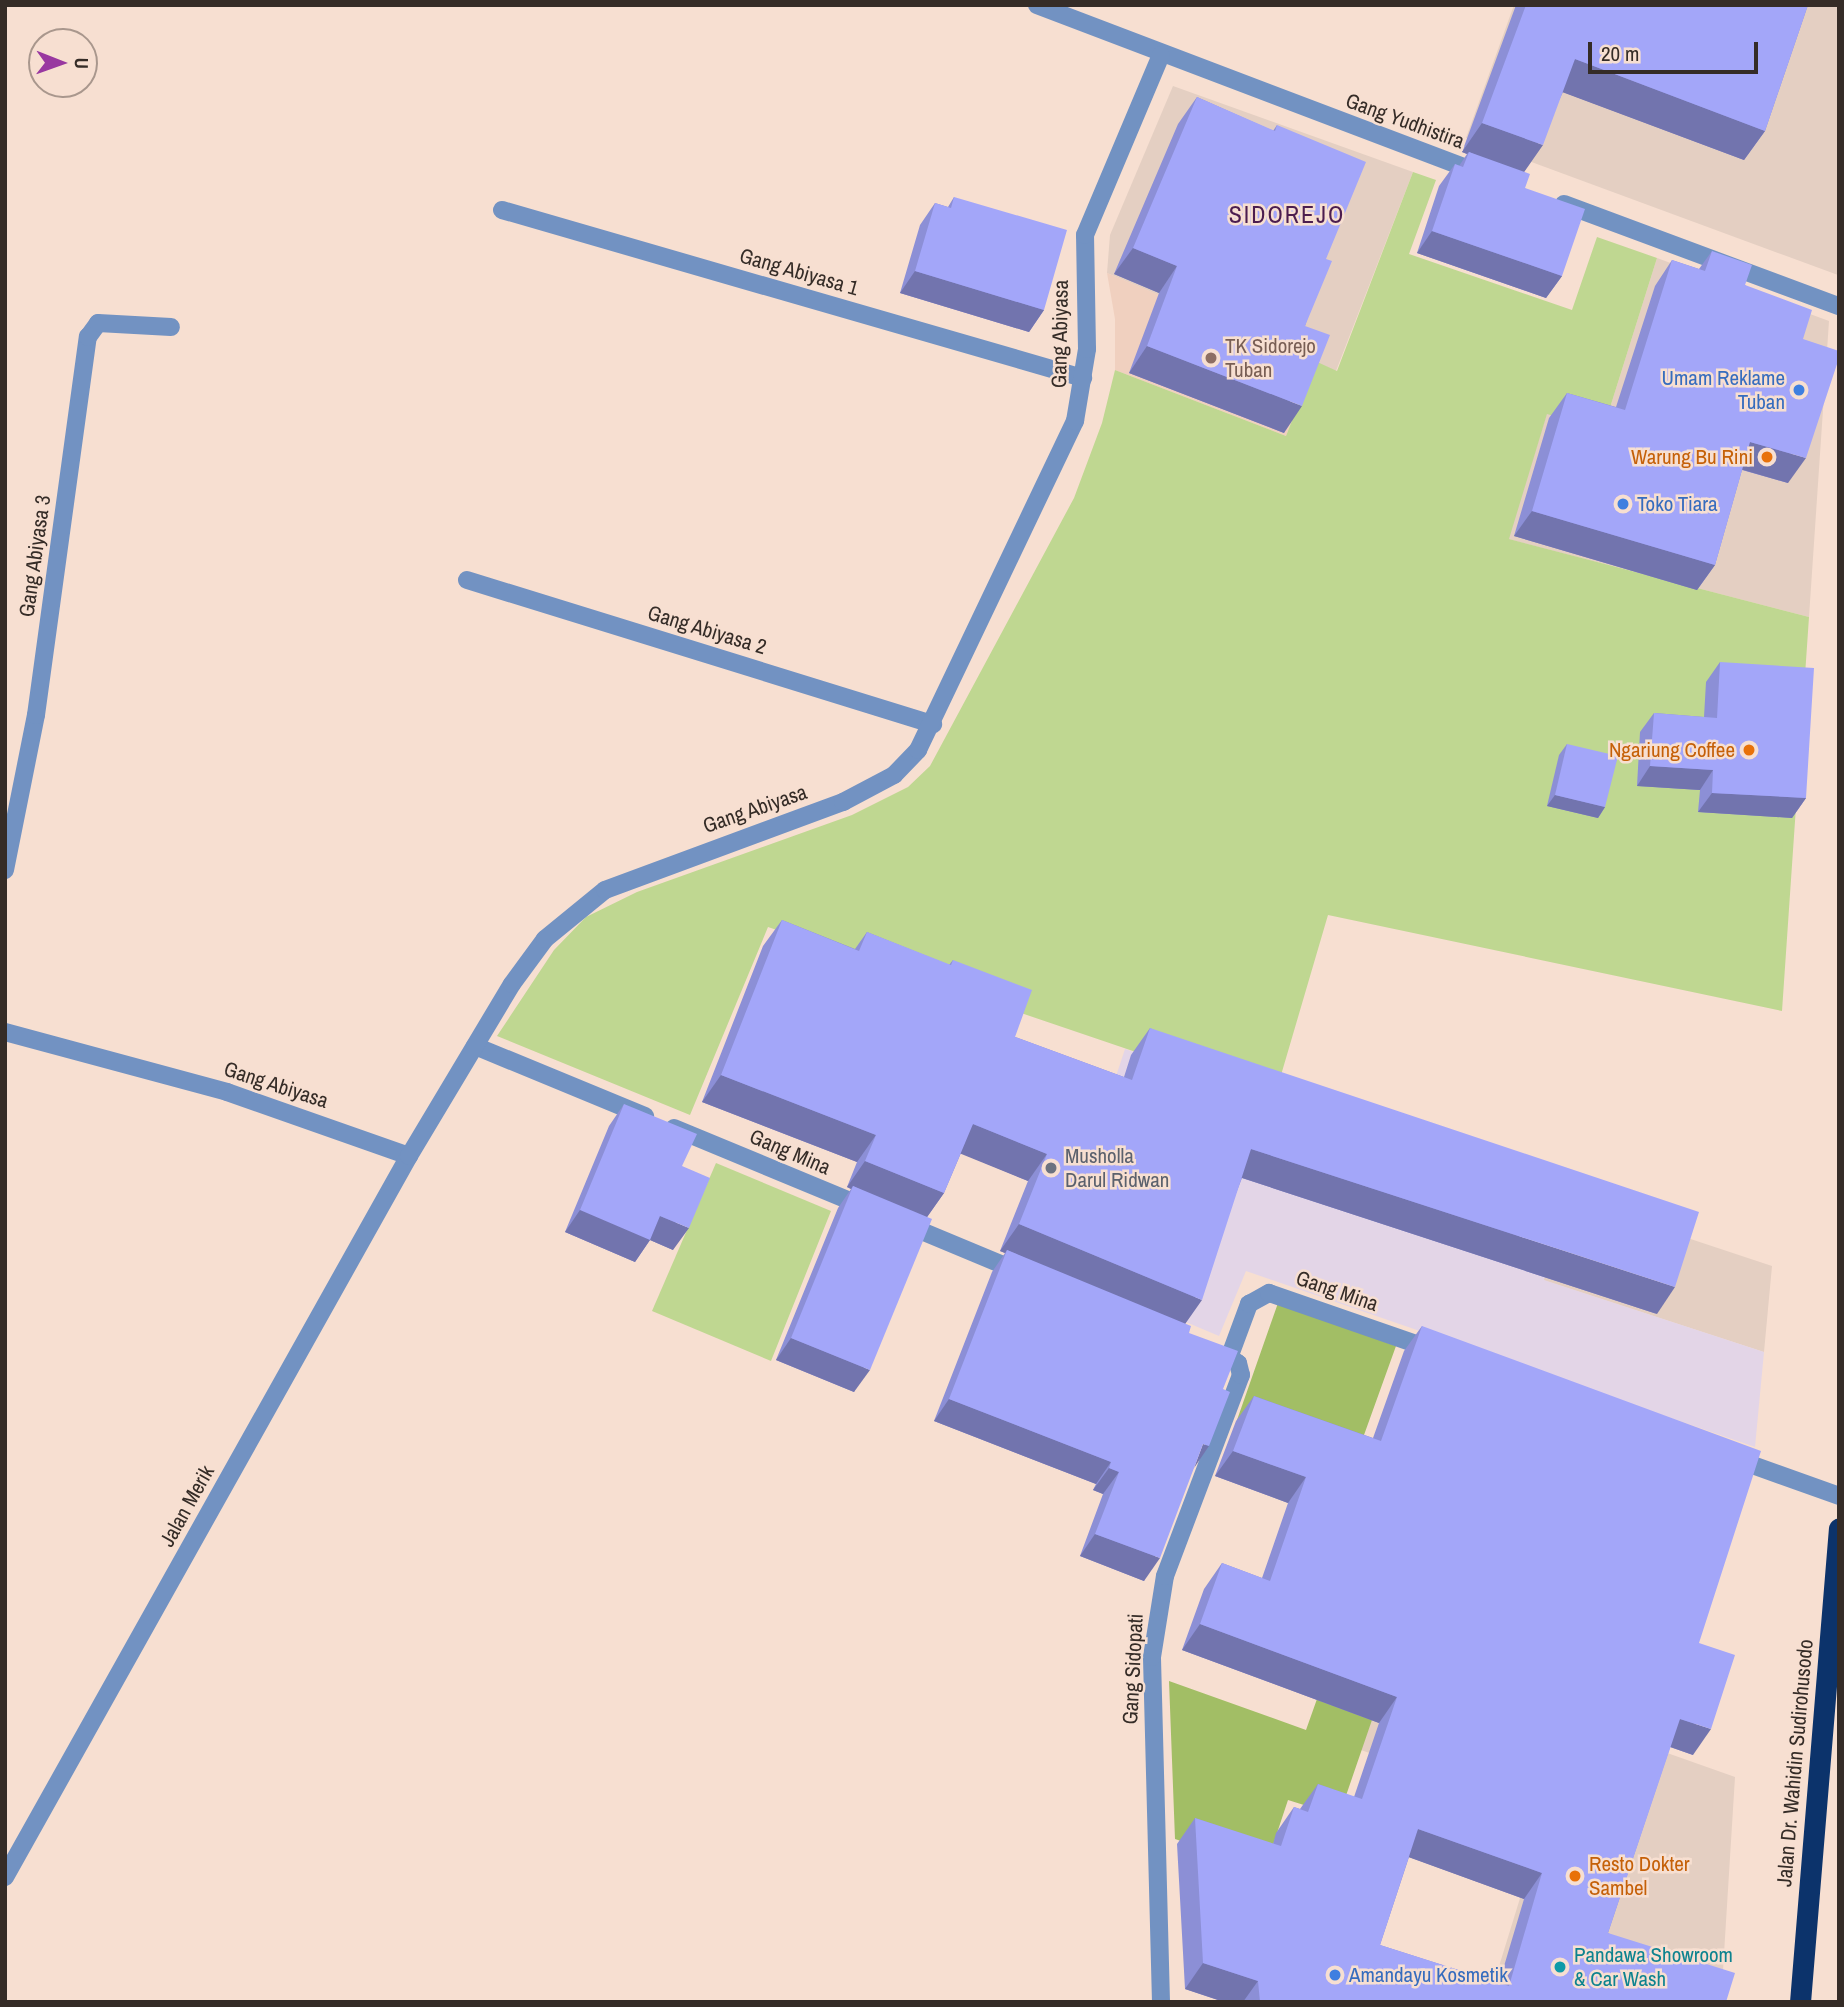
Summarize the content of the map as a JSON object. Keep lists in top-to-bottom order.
{
  "streets": {
    "highway": ["Jalan Dr. Wahidin Sudirohusodo"],
    "street": [
      "Gang Yudhistira",
      "Gang Abiyasa 1",
      "Gang Abiyasa",
      "Gang Abiyasa 3",
      "Gang Abiyasa 2",
      "Gang Mina",
      "Jalan Merik",
      "Gang Sidopati"
    ]
  },
  "crossings": [
    ["Gang Yudhistira", "Gang Abiyasa"],
    ["Gang Abiyasa 1", "Gang Abiyasa"],
    ["Gang Abiyasa", "Gang Abiyasa 2"],
    ["Gang Abiyasa", "Gang Mina"],
    ["Gang Abiyasa", "Jalan Merik"],
    ["Gang Mina", "Gang Sidopati"]
  ],
  "districts": ["SIDOREJO"],
  "places": [
    "TK Sidorejo Tuban",
    "Umam Reklame Tuban",
    "Warung Bu Rini",
    "Toko Tiara",
    "Ngariung Coffee",
    "Musholla Darul Ridwan",
    "Resto Dokter Sambel",
    "Pandawa Showroom & Car Wash",
    "Amandayu Kosmetik"
  ],
  "scale_bar": "20 m",
  "north": "right"
}
